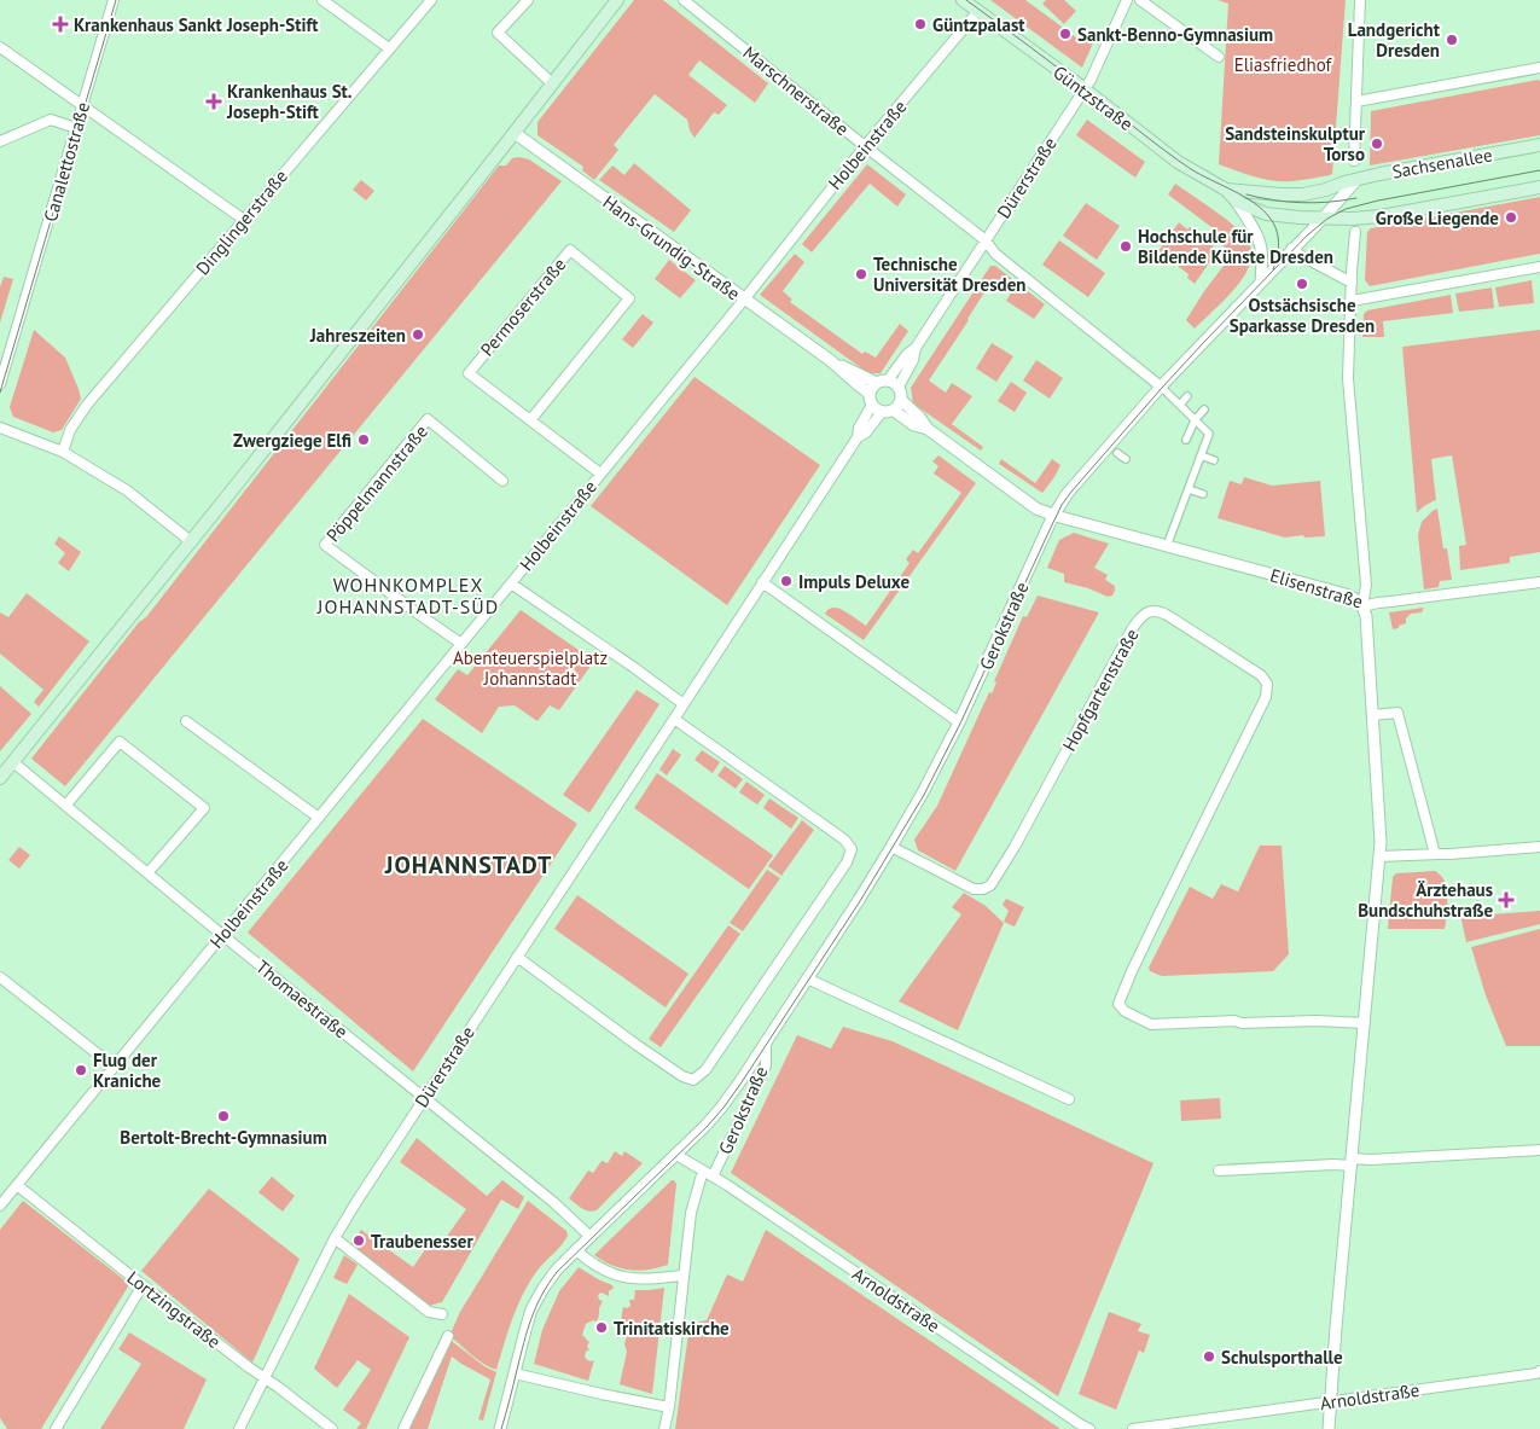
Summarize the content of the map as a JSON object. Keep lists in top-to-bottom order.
{
  "streets": {
    "main road": ["Güntzstraße", "Sachsenallee"],
    "street": [
      "Marschnerstraße",
      "Holbeinstraße",
      "Canalettostraße",
      "Dürerstraße",
      "Dinglingerstraße",
      "Hans-Grundig-Straße",
      "Permoserstraße",
      "Pöppelmannstraße",
      "Elisenstraße",
      "Gerokstraße",
      "Hopfgartenstraße",
      "Thomaestraße",
      "Arnoldstraße",
      "Lortzingstraße"
    ]
  },
  "crossings": [
    ["Marschnerstraße", "Holbeinstraße"],
    ["Marschnerstraße", "Dürerstraße"],
    ["Marschnerstraße", "Gerokstraße"],
    ["Güntzstraße", "Holbeinstraße"],
    ["Güntzstraße", "Sachsenallee"],
    ["Güntzstraße", "Dürerstraße"],
    ["Güntzstraße", "Gerokstraße"],
    ["Holbeinstraße", "Hans-Grundig-Straße"],
    ["Holbeinstraße", "Permoserstraße"],
    ["Holbeinstraße", "Pöppelmannstraße"],
    ["Holbeinstraße", "Thomaestraße"],
    ["Holbeinstraße", "Lortzingstraße"],
    ["Sachsenallee", "Gerokstraße"],
    ["Dürerstraße", "Hans-Grundig-Straße"],
    ["Dürerstraße", "Thomaestraße"],
    ["Dürerstraße", "Lortzingstraße"],
    ["Elisenstraße", "Gerokstraße"],
    ["Gerokstraße", "Hopfgartenstraße"],
    ["Gerokstraße", "Thomaestraße"],
    ["Gerokstraße", "Arnoldstraße"]
  ],
  "districts": ["WOHNKOMPLEX JOHANNSTADT-SÜD", "JOHANNSTADT"],
  "parks": ["Eliasfriedhof", "Abenteuerspielplatz Johannstadt"],
  "places": {
    "health": ["Krankenhaus Sankt Joseph-Stift", "Krankenhaus St. Joseph-Stift", "Ärztehaus Bundschuhstraße"],
    "other": [
      "Güntzpalast",
      "Sankt-Benno-Gymnasium",
      "Landgericht Dresden",
      "Sandsteinskulptur Torso",
      "Große Liegende",
      "Hochschule für Bildende Künste Dresden",
      "Technische Universität Dresden",
      "Ostsächsische Sparkasse Dresden",
      "Jahreszeiten",
      "Zwergziege Elfi",
      "Impuls Deluxe",
      "Flug der Kraniche",
      "Bertolt-Brecht-Gymnasium",
      "Traubenesser",
      "Trinitatiskirche",
      "Schulsporthalle"
    ]
  }
}
